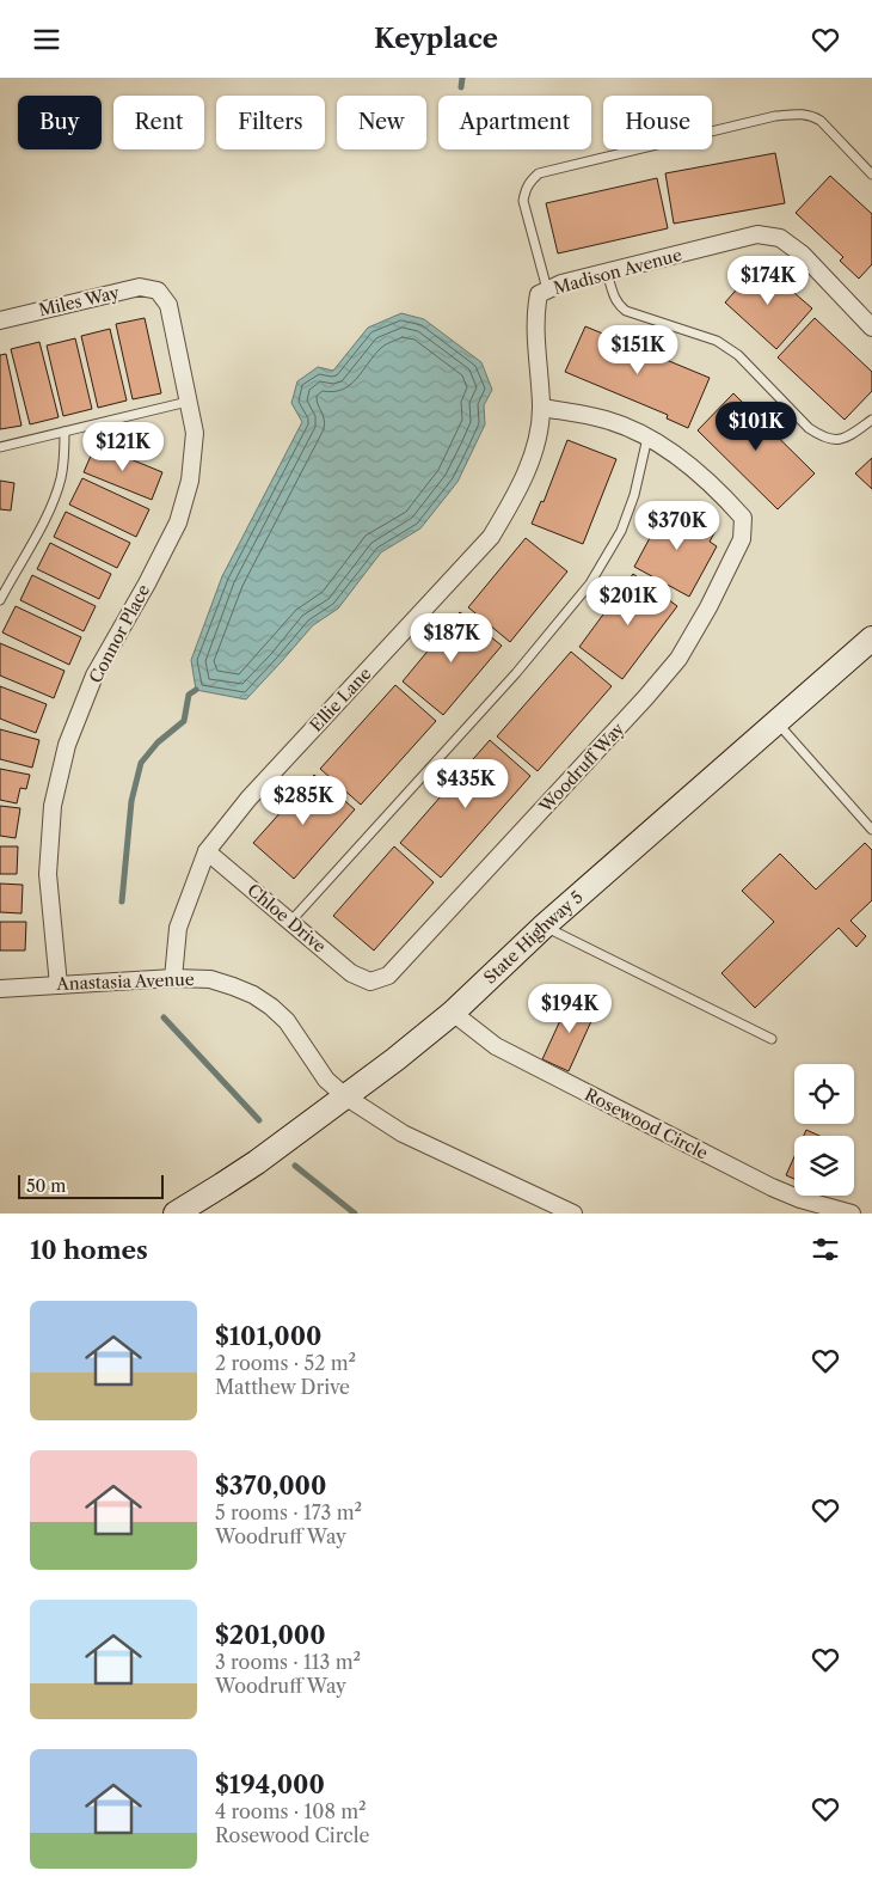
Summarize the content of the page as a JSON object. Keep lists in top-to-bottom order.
{
  "streets": {
    "main road": ["State Highway 5"],
    "street": [
      "Madison Avenue",
      "Miles Way",
      "Connor Place",
      "Ellie Lane",
      "Woodruff Way",
      "Chloe Drive",
      "Anastasia Avenue",
      "Rosewood Circle"
    ]
  },
  "crossings": [
    ["Madison Avenue", "Ellie Lane"],
    ["Miles Way", "Connor Place"],
    ["Connor Place", "Anastasia Avenue"],
    ["Ellie Lane", "Chloe Drive"],
    ["Ellie Lane", "Anastasia Avenue"],
    ["Woodruff Way", "Chloe Drive"],
    ["State Highway 5", "Anastasia Avenue"],
    ["State Highway 5", "Rosewood Circle"]
  ],
  "scale_bar": "50 m",
  "page": {
    "header": "Keyplace",
    "chip": [
      "Buy",
      "Rent",
      "Filters",
      "New",
      "Apartment",
      "House"
    ],
    "price": [
      "$174K",
      "$151K",
      "$101K",
      "$121K",
      "$370K",
      "$201K",
      "$187K",
      "$435K",
      "$285K",
      "$194K"
    ],
    "scale": "50 m",
    "heading": "10 homes",
    "list": [
      {
        "name": "$101,000",
        "note": "2 rooms · 52 m² · Matthew Drive"
      },
      {
        "name": "$370,000",
        "note": "5 rooms · 173 m² · Woodruff Way"
      },
      {
        "name": "$201,000",
        "note": "3 rooms · 113 m² · Woodruff Way"
      },
      {
        "name": "$194,000",
        "note": "4 rooms · 108 m² · Rosewood Circle"
      }
    ]
  }
}
